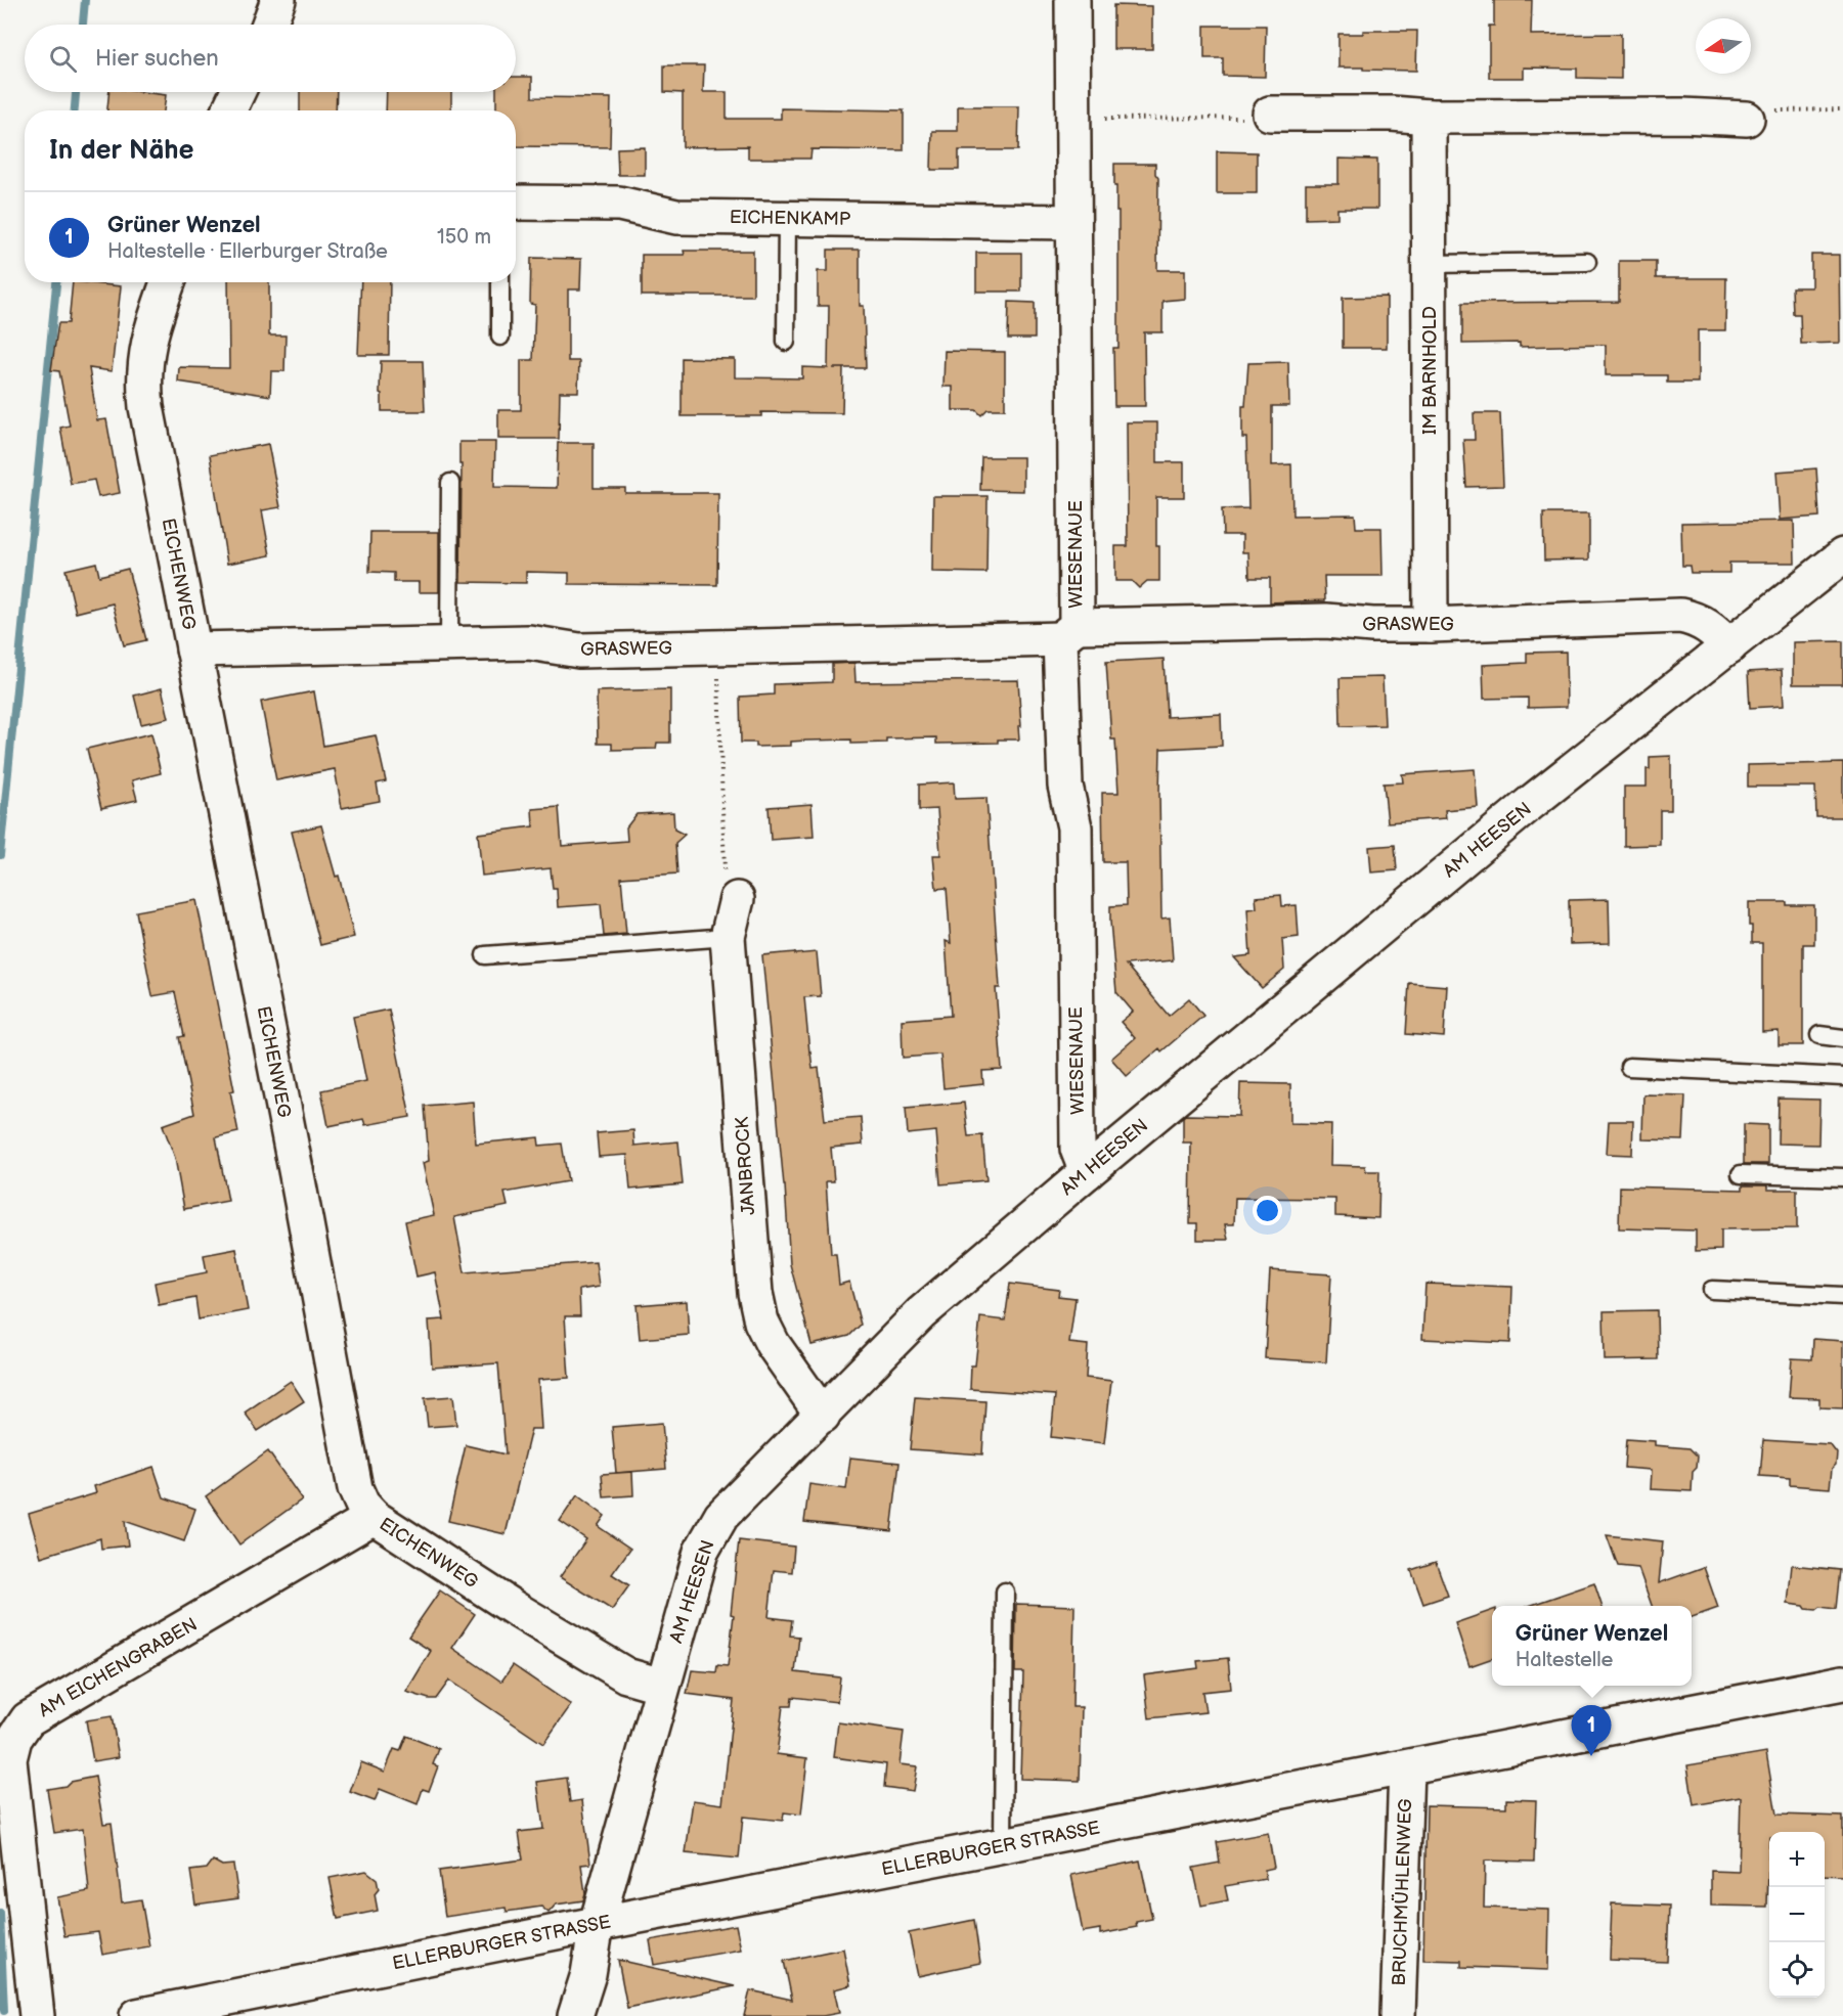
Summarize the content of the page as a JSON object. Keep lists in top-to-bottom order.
{
  "streets": {
    "street": [
      "EICHENKAMP",
      "IM BARNHOLD",
      "WIESENAUE",
      "EICHENWEG",
      "GRASWEG",
      "AM HEESEN",
      "JANBROCK",
      "AM EICHENGRABEN",
      "ELLERBURGER STRASSE",
      "BRUCHMÜHLENWEG"
    ]
  },
  "crossings": [
    ["EICHENKAMP", "WIESENAUE"],
    ["IM BARNHOLD", "GRASWEG"],
    ["WIESENAUE", "GRASWEG"],
    ["WIESENAUE", "AM HEESEN"],
    ["EICHENWEG", "GRASWEG"],
    ["EICHENWEG", "AM HEESEN"],
    ["EICHENWEG", "AM EICHENGRABEN"],
    ["GRASWEG", "AM HEESEN"],
    ["AM HEESEN", "JANBROCK"],
    ["AM HEESEN", "ELLERBURGER STRASSE"],
    ["ELLERBURGER STRASSE", "BRUCHMÜHLENWEG"]
  ],
  "north": "left",
  "page": {
    "search": "Hier suchen",
    "heading": "In der Nähe",
    "list": [
      {
        "mark": "1",
        "name": "Grüner Wenzel",
        "note": "Haltestelle · Ellerburger Straße",
        "value": "150 m"
      }
    ],
    "popup": ["Grüner Wenzel", "Haltestelle"],
    "pins": "1",
    "map_buttons": ["+", "−"]
  }
}
